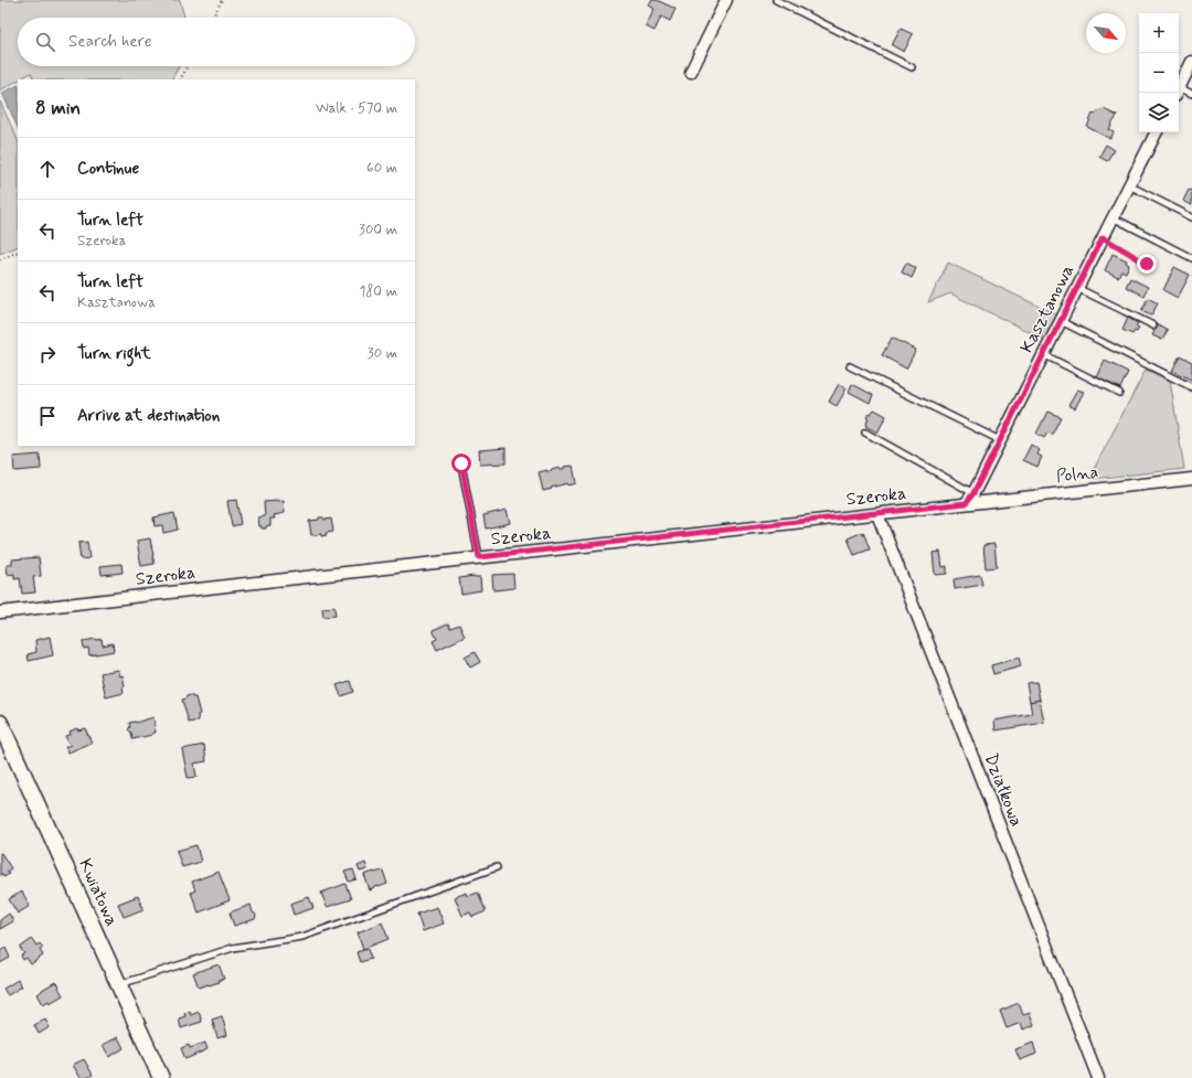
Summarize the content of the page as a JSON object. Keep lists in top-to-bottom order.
{
  "streets": {
    "street": [
      "Kasztanowa",
      "Polna",
      "Szeroka",
      "Działkowa",
      "Kwiatowa"
    ]
  },
  "crossings": [
    ["Kasztanowa", "Polna"],
    ["Kasztanowa", "Szeroka"],
    ["Polna", "Szeroka"],
    ["Szeroka", "Działkowa"]
  ],
  "north": "bottom right",
  "page": {
    "map_buttons": ["+", "−"],
    "search": "Search here",
    "heading": ["8 min", "Walk · 570 m"],
    "list": [
      ["Continue", "60 m"],
      ["Turn left", "Szeroka", "300 m"],
      ["Turn left", "Kasztanowa", "180 m"],
      ["Turn right", "30 m"],
      "Arrive at destination"
    ]
  }
}
